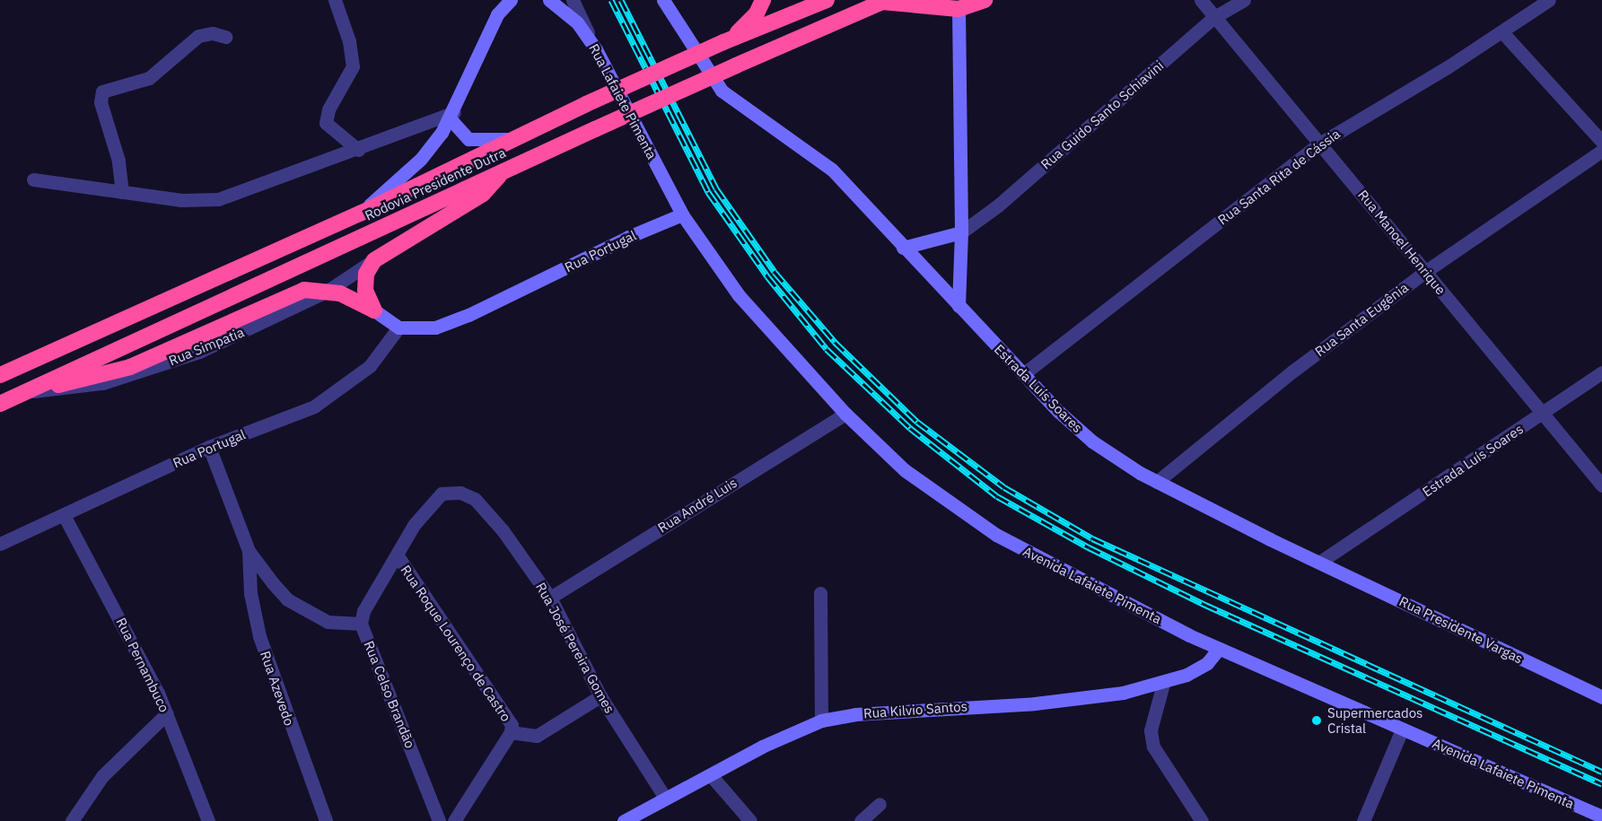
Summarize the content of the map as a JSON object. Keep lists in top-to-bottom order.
{
  "streets": {
    "highway": ["Rodovia Presidente Dutra"],
    "main road": [
      "Rua Lafaiete Pimenta",
      "Rua Portugal",
      "Estrada Luís Soares",
      "Avenida Lafaiete Pimenta",
      "Rua Presidente Vargas",
      "Rua Kilvio Santos"
    ],
    "street": [
      "Rua Guido Santo Schiavini",
      "Rua Santa Rita de Cássia",
      "Rua Manoel Henrique",
      "Rua Santa Eugênia",
      "Rua André Luis",
      "Rua Roque Lourenço de Castro",
      "Rua José Pereira Gomes",
      "Rua Pernambuco",
      "Rua Azevedo",
      "Rua Celso Brandão"
    ]
  },
  "crossings": [
    ["Rua Lafaiete Pimenta", "Rua Portugal"],
    ["Rua Lafaiete Pimenta", "Avenida Lafaiete Pimenta"],
    ["Rua Guido Santo Schiavini", "Rua Manoel Henrique"],
    ["Rua Santa Rita de Cássia", "Rua Manoel Henrique"],
    ["Rua Santa Rita de Cássia", "Estrada Luís Soares"],
    ["Rua Manoel Henrique", "Rua Santa Eugênia"],
    ["Rua Manoel Henrique", "Estrada Luís Soares"],
    ["Rua Portugal", "Avenida Lafaiete Pimenta"],
    ["Rua Portugal", "Rua Pernambuco"],
    ["Rua Portugal", "Rua Celso Brandão"],
    ["Rua Santa Eugênia", "Estrada Luís Soares"],
    ["Estrada Luís Soares", "Rua Presidente Vargas"],
    ["Rua André Luis", "Avenida Lafaiete Pimenta"],
    ["Rua André Luis", "Rua José Pereira Gomes"],
    ["Avenida Lafaiete Pimenta", "Rua Kilvio Santos"],
    ["Rua Roque Lourenço de Castro", "Rua José Pereira Gomes"],
    ["Rua José Pereira Gomes", "Rua Celso Brandão"],
    ["Rua José Pereira Gomes", "Rua Kilvio Santos"],
    ["Rua Azevedo", "Rua Celso Brandão"]
  ],
  "places": ["Supermercados Cristal"]
}
